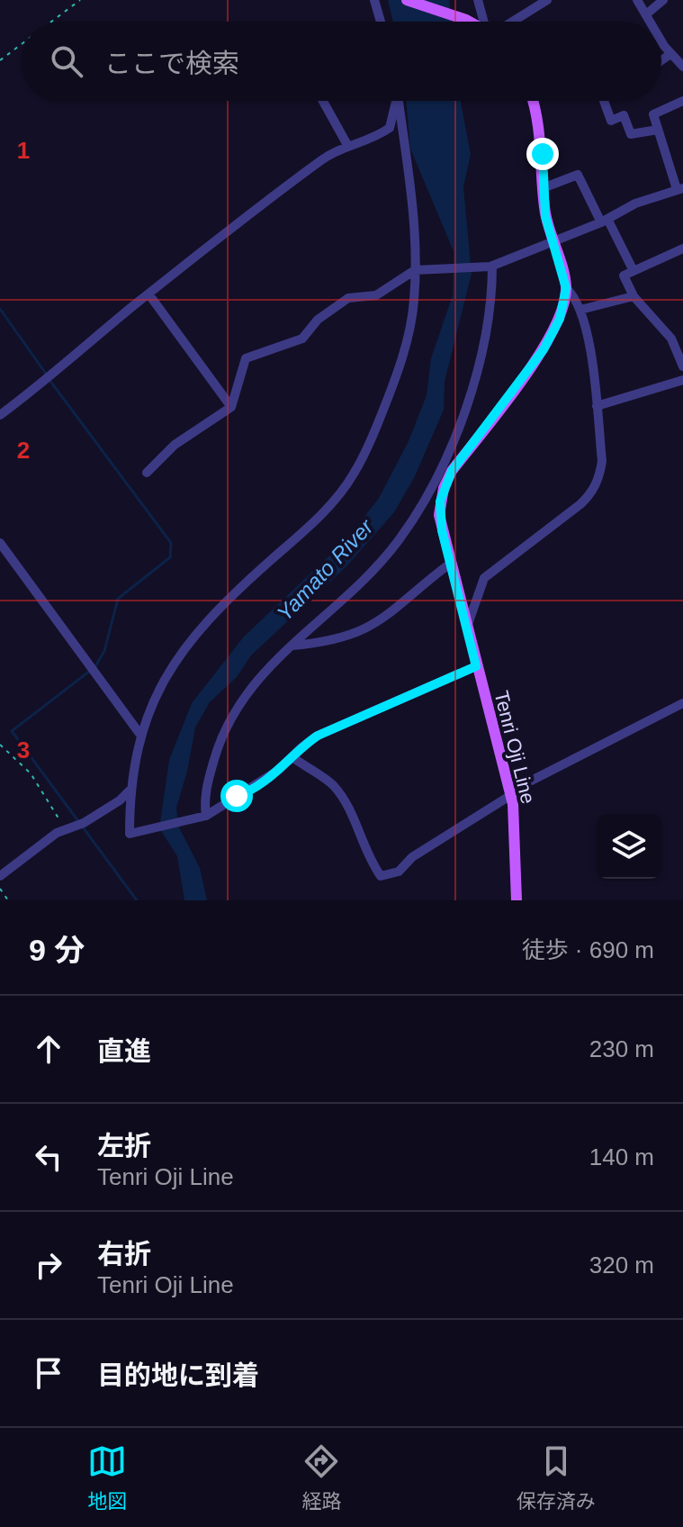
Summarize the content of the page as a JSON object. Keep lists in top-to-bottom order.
{
  "streets": {
    "main road": ["Tenri Oji Line"]
  },
  "water": ["Yamato River"],
  "page": {
    "search": "ここで検索",
    "heading": ["9 分", "徒歩 · 690 m"],
    "list": [
      ["直進", "230 m"],
      ["左折", "Tenri Oji Line", "140 m"],
      ["右折", "Tenri Oji Line", "320 m"],
      "目的地に到着"
    ],
    "nav": ["地図", "経路", "保存済み"]
  },
  "grid": {
    "rows": ["1", "2", "3"]
  }
}
